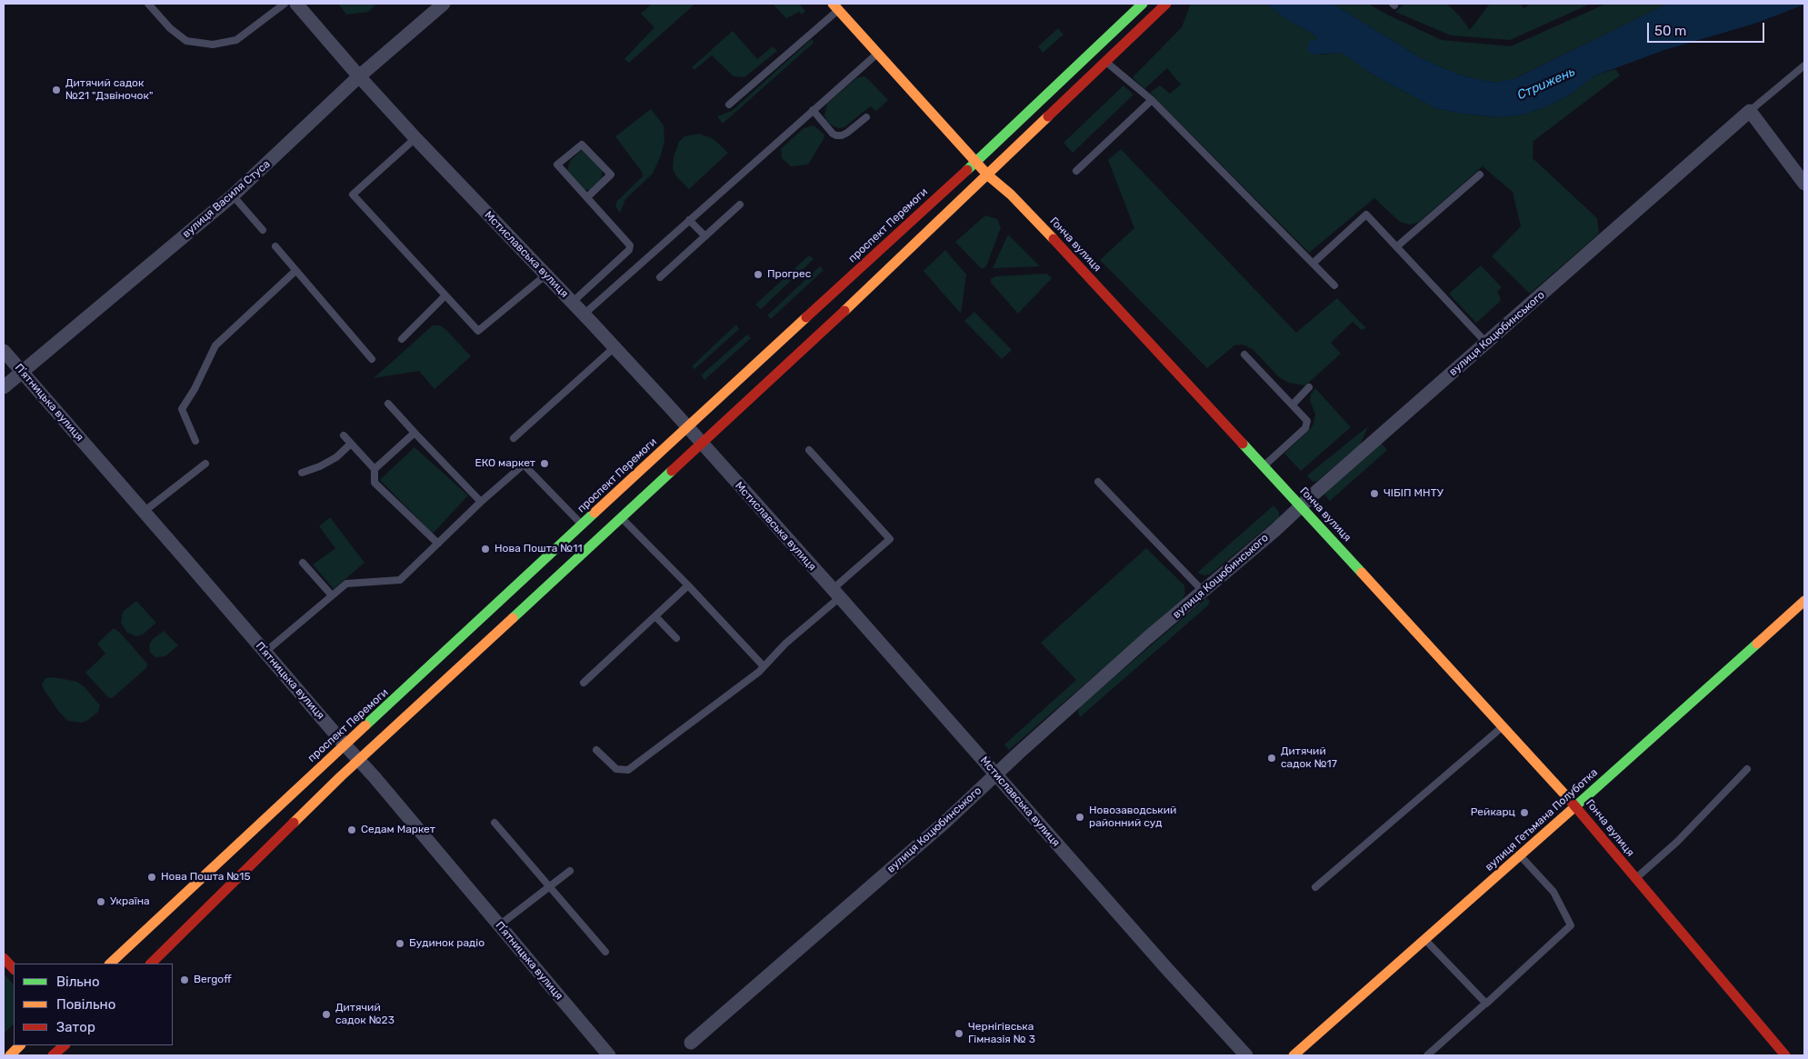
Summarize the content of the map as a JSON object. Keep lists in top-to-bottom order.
{
  "streets": {
    "main road": ["проспект Перемоги", "Гонча вулиця", "вулиця Гетьмана Полуботка"],
    "street": [
      "вулиця Василя Стуса",
      "Мстиславська вулиця",
      "вулиця Коцюбинського",
      "Пʼятницька вулиця"
    ]
  },
  "crossings": [
    ["вулиця Василя Стуса", "Мстиславська вулиця"],
    ["вулиця Василя Стуса", "Пʼятницька вулиця"],
    ["проспект Перемоги", "Гонча вулиця"],
    ["проспект Перемоги", "Мстиславська вулиця"],
    ["проспект Перемоги", "Пʼятницька вулиця"],
    ["Гонча вулиця", "вулиця Коцюбинського"],
    ["Гонча вулиця", "вулиця Гетьмана Полуботка"],
    ["Мстиславська вулиця", "вулиця Коцюбинського"]
  ],
  "water": ["Стрижень"],
  "places": [
    "Дитячий садок №21 \"Дзвіночок\"",
    "Прогрес",
    "ЕКО маркет",
    "ЧІБІП МНТУ",
    "Нова Пошта №11",
    "Дитячий садок №17",
    "Рейкарц",
    "Новозаводський районний суд",
    "Седам Маркет",
    "Нова Пошта №15",
    "Україна",
    "Будинок радіо",
    "Bergoff",
    "Дитячий садок №23",
    "Чернігівська Гімназія № 3"
  ],
  "legend": ["Вільно", "Повільно", "Затор"],
  "scale_bar": "50 m"
}
